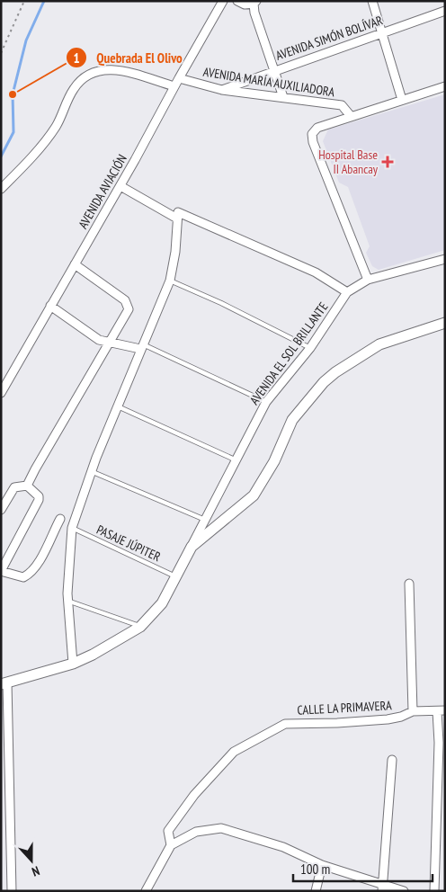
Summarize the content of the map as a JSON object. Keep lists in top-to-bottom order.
{
  "streets": {
    "street": [
      "AVENIDA SIMÓN BOLÍVAR",
      "AVENIDA MARÍA AUXILIADORA",
      "AVENIDA AVIACIÓN",
      "AVENIDA EL SOL BRILLANTE",
      "CALLE LA PRIMAVERA"
    ],
    "lane": ["PASAJE JÚPITER"]
  },
  "crossings": [
    ["AVENIDA SIMÓN BOLÍVAR", "AVENIDA MARÍA AUXILIADORA"],
    ["AVENIDA MARÍA AUXILIADORA", "AVENIDA AVIACIÓN"]
  ],
  "places": {
    "other": ["Quebrada El Olivo"],
    "health": ["Hospital Base II Abancay"]
  },
  "scale_bar": "100 m",
  "north": "bottom"
}
